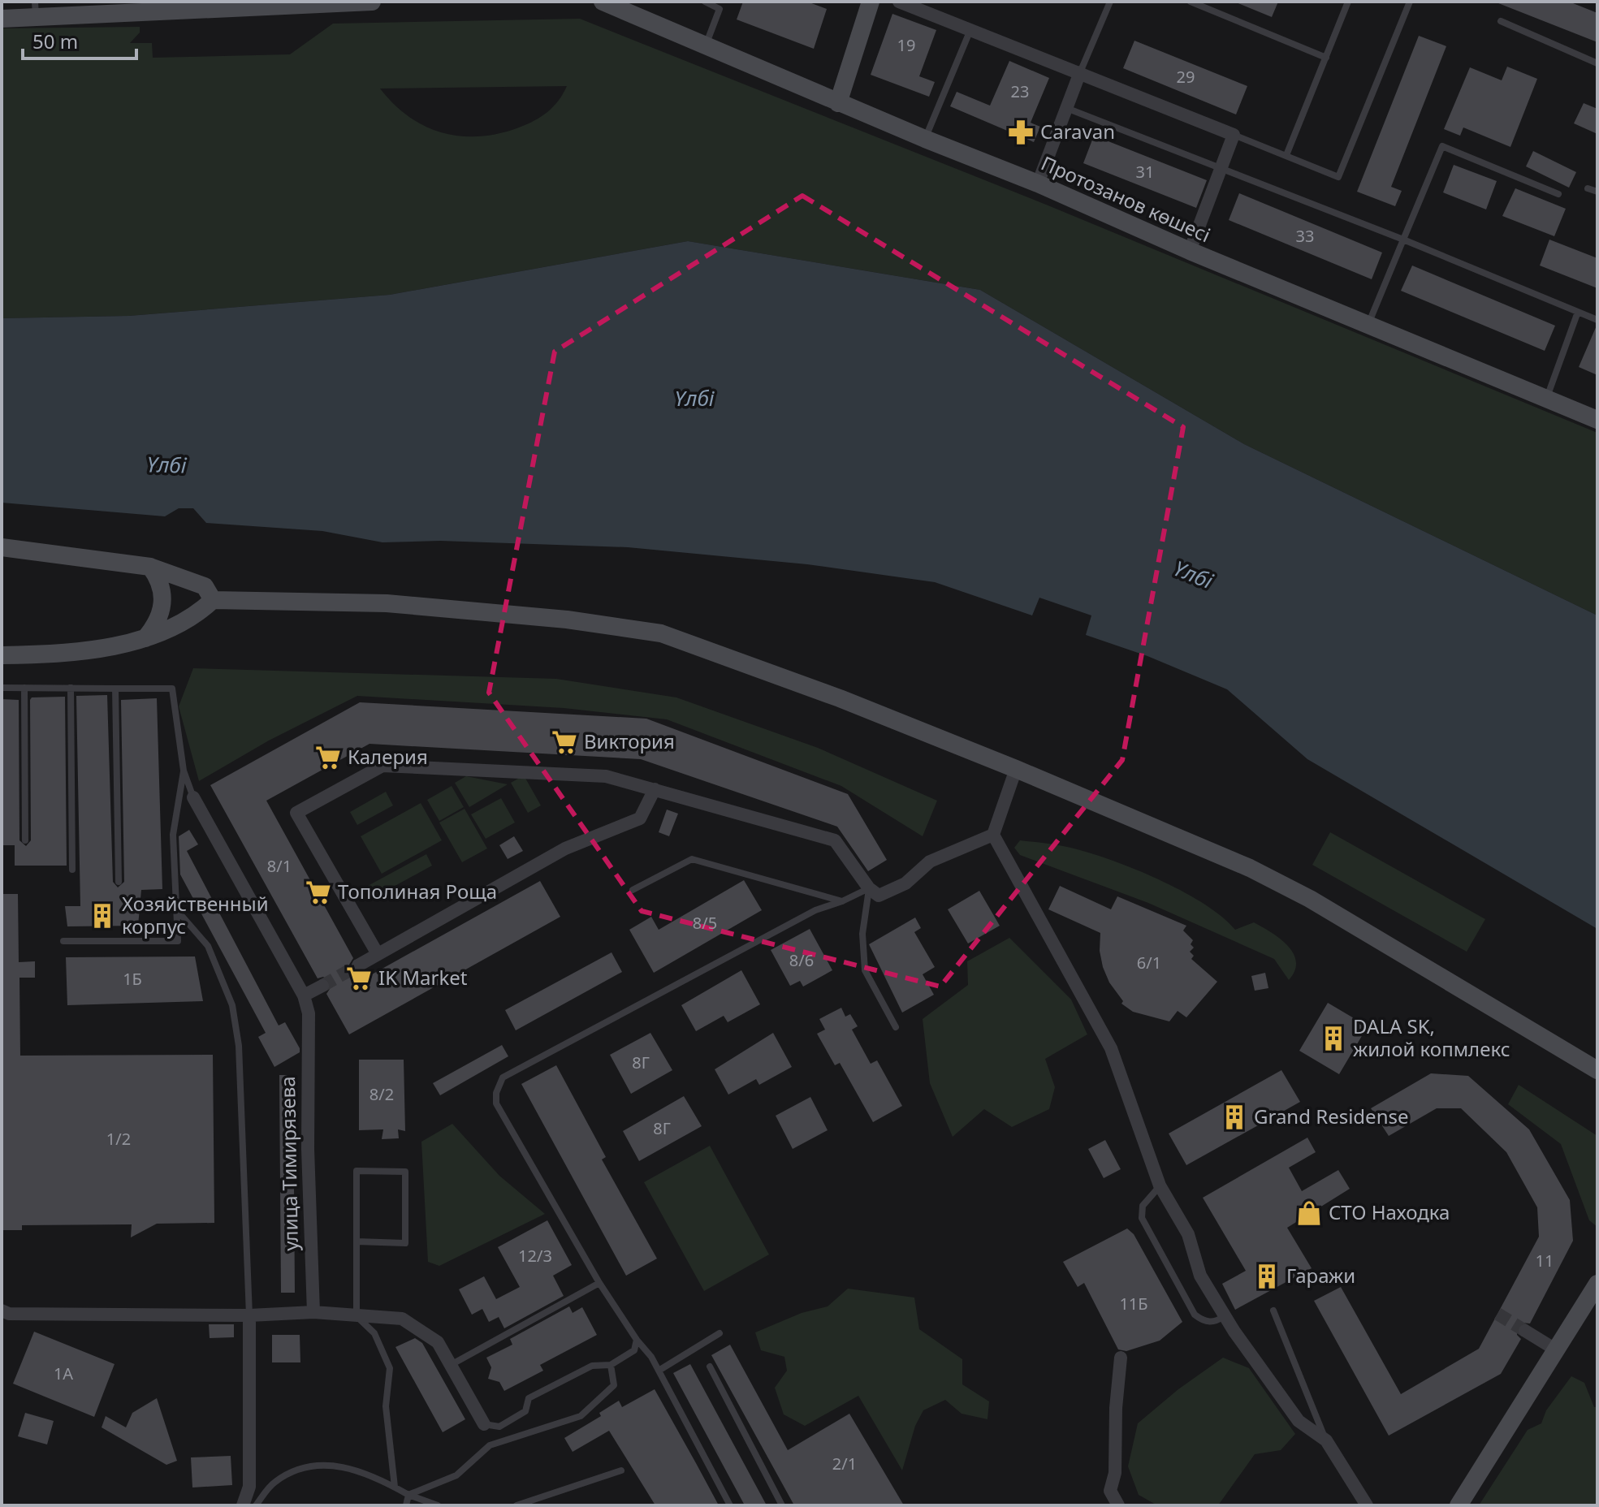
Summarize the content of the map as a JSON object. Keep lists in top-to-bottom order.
{
  "streets": {
    "main road": ["Протозанов көшесі"],
    "street": ["улица Тимирязева"]
  },
  "water": ["Үлбі"],
  "places": {
    "pharmacy": ["Caravan"],
    "supermarket": [
      "Виктория",
      "Калерия",
      "Тополиная Роща",
      "IK Market"
    ],
    "building": [
      "Хозяйственный корпус",
      "DALA SK, жилой копмлекс",
      "Grand Residense",
      "Гаражи"
    ],
    "shop": ["СТО Находка"]
  },
  "house_numbers": [
    "19",
    "29",
    "23",
    "31",
    "33",
    "8/1",
    "8/5",
    "8/6",
    "6/1",
    "1Б",
    "8Г",
    "8/2",
    "8Г",
    "1/2",
    "12/3",
    "11",
    "11Б",
    "1А",
    "2/1"
  ],
  "scale_bar": "50 m"
}
